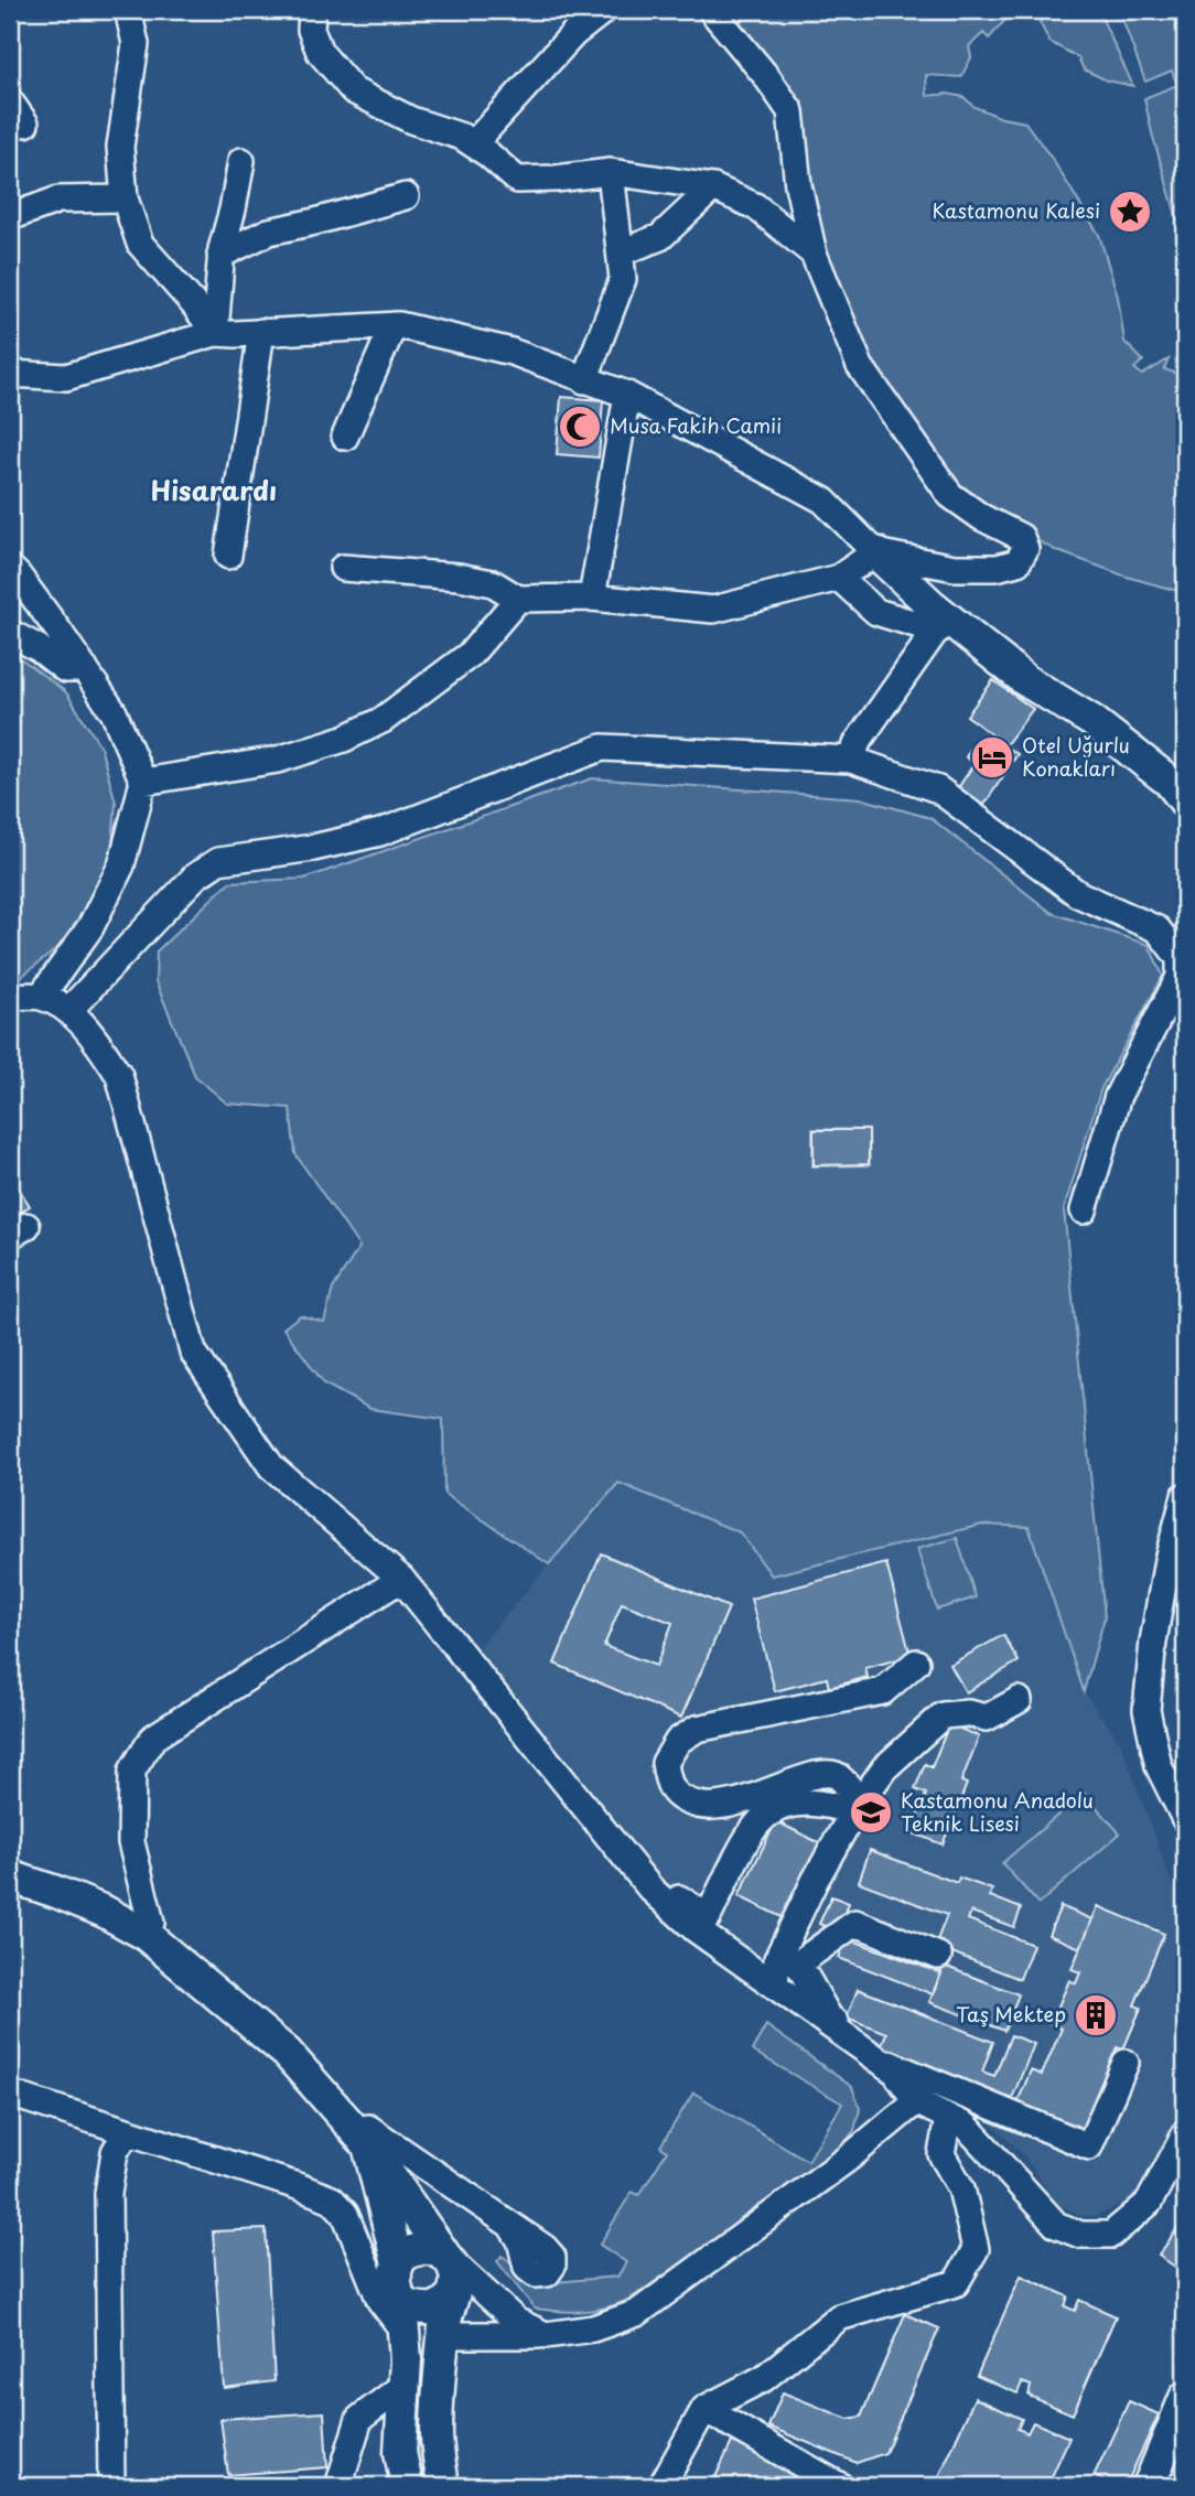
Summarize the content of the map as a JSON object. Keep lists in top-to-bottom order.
{
  "districts": ["Hisarardı"],
  "places": {
    "place": ["Kastamonu Kalesi"],
    "mosque": ["Musa Fakih Camii"],
    "hotel": ["Otel Uğurlu Konakları"],
    "school or university": ["Kastamonu Anadolu Teknik Lisesi"],
    "building": ["Taş Mektep"]
  }
}
